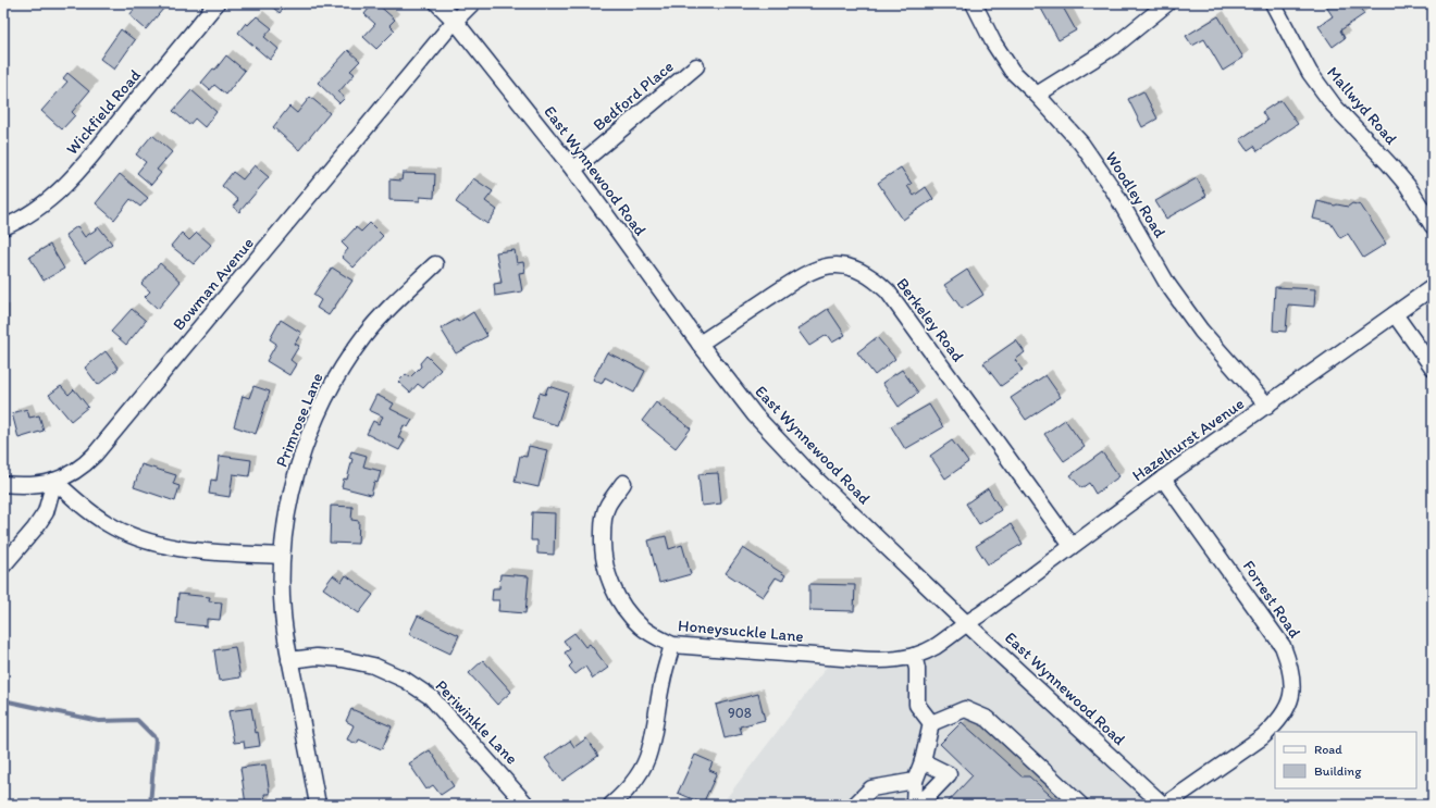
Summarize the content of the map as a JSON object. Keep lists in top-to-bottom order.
{
  "streets": {
    "street": [
      "Bedford Place",
      "Mallwyd Road",
      "Wickfield Road",
      "East Wynnewood Road",
      "Woodley Road",
      "Bowman Avenue",
      "Berkeley Road",
      "Primrose Lane",
      "Hazelhurst Avenue",
      "Forrest Road",
      "Honeysuckle Lane",
      "Periwinkle Lane"
    ]
  },
  "crossings": [
    ["Bedford Place", "East Wynnewood Road"],
    ["East Wynnewood Road", "Bowman Avenue"],
    ["East Wynnewood Road", "Berkeley Road"],
    ["East Wynnewood Road", "Hazelhurst Avenue"],
    ["East Wynnewood Road", "Forrest Road"],
    ["East Wynnewood Road", "Honeysuckle Lane"],
    ["Woodley Road", "Hazelhurst Avenue"],
    ["Berkeley Road", "Hazelhurst Avenue"],
    ["Primrose Lane", "Periwinkle Lane"],
    ["Hazelhurst Avenue", "Forrest Road"],
    ["Hazelhurst Avenue", "Honeysuckle Lane"]
  ],
  "house_numbers": ["908"],
  "legend": ["Road", "Building"]
}
